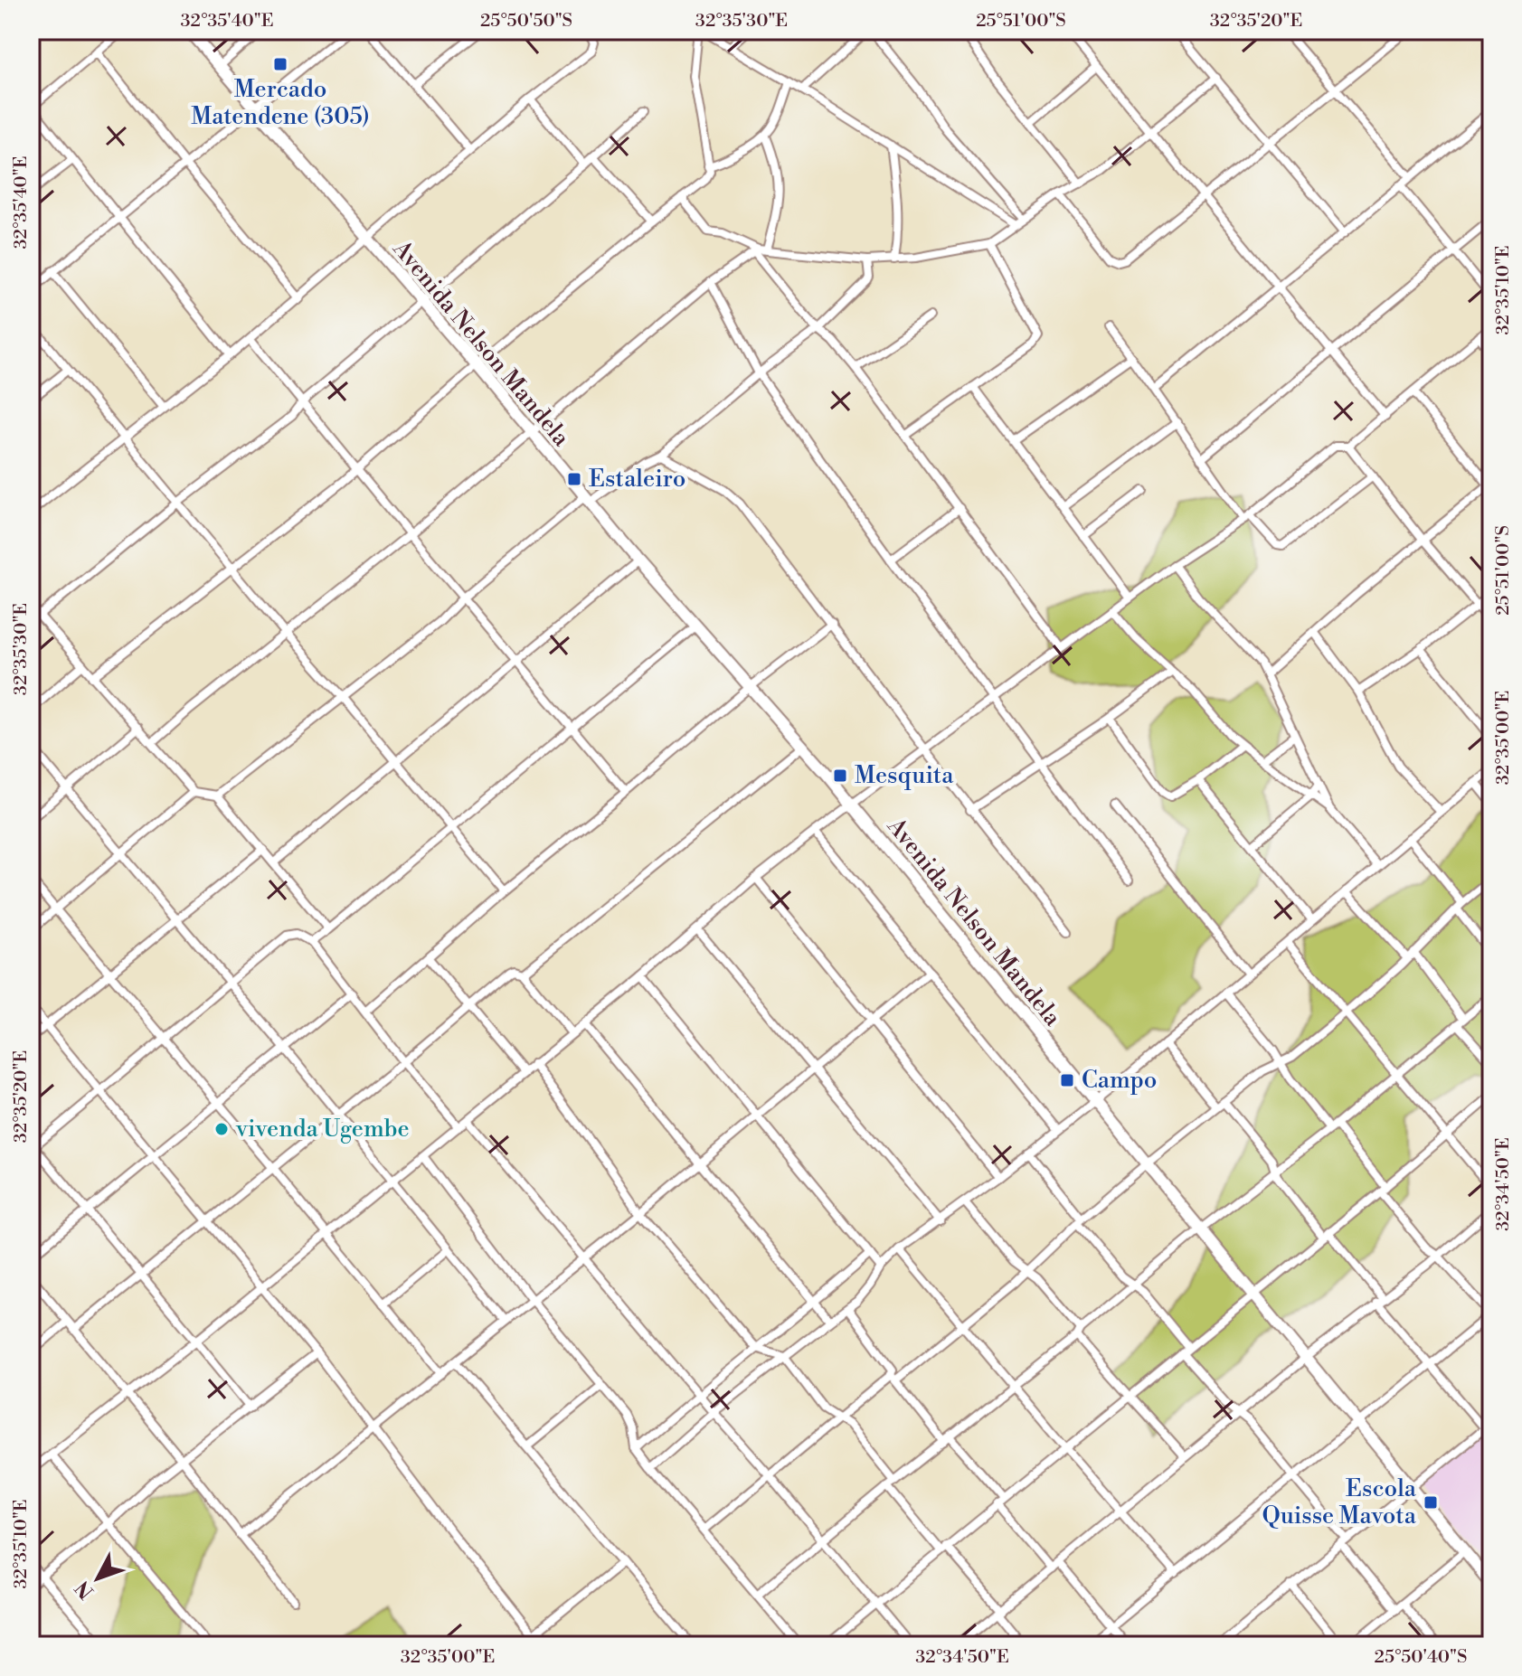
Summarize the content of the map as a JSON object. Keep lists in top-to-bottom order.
{
  "streets": {
    "street": ["Avenida Nelson Mandela"]
  },
  "places": {
    "transit": [
      "Mercado Matendene (305)",
      "Estaleiro",
      "Mesquita",
      "Campo",
      "Escola Quisse Mavota"
    ],
    "other": ["vivenda Ugembe"]
  },
  "north": "bottom left",
  "coordinates": [
    "32°35'40\"E",
    "25°50'50\"S",
    "32°35'30\"E",
    "25°51'00\"S",
    "32°35'20\"E",
    "32°35'10\"E",
    "32°35'00\"E",
    "32°34'50\"E",
    "25°50'40\"S"
  ]
}
